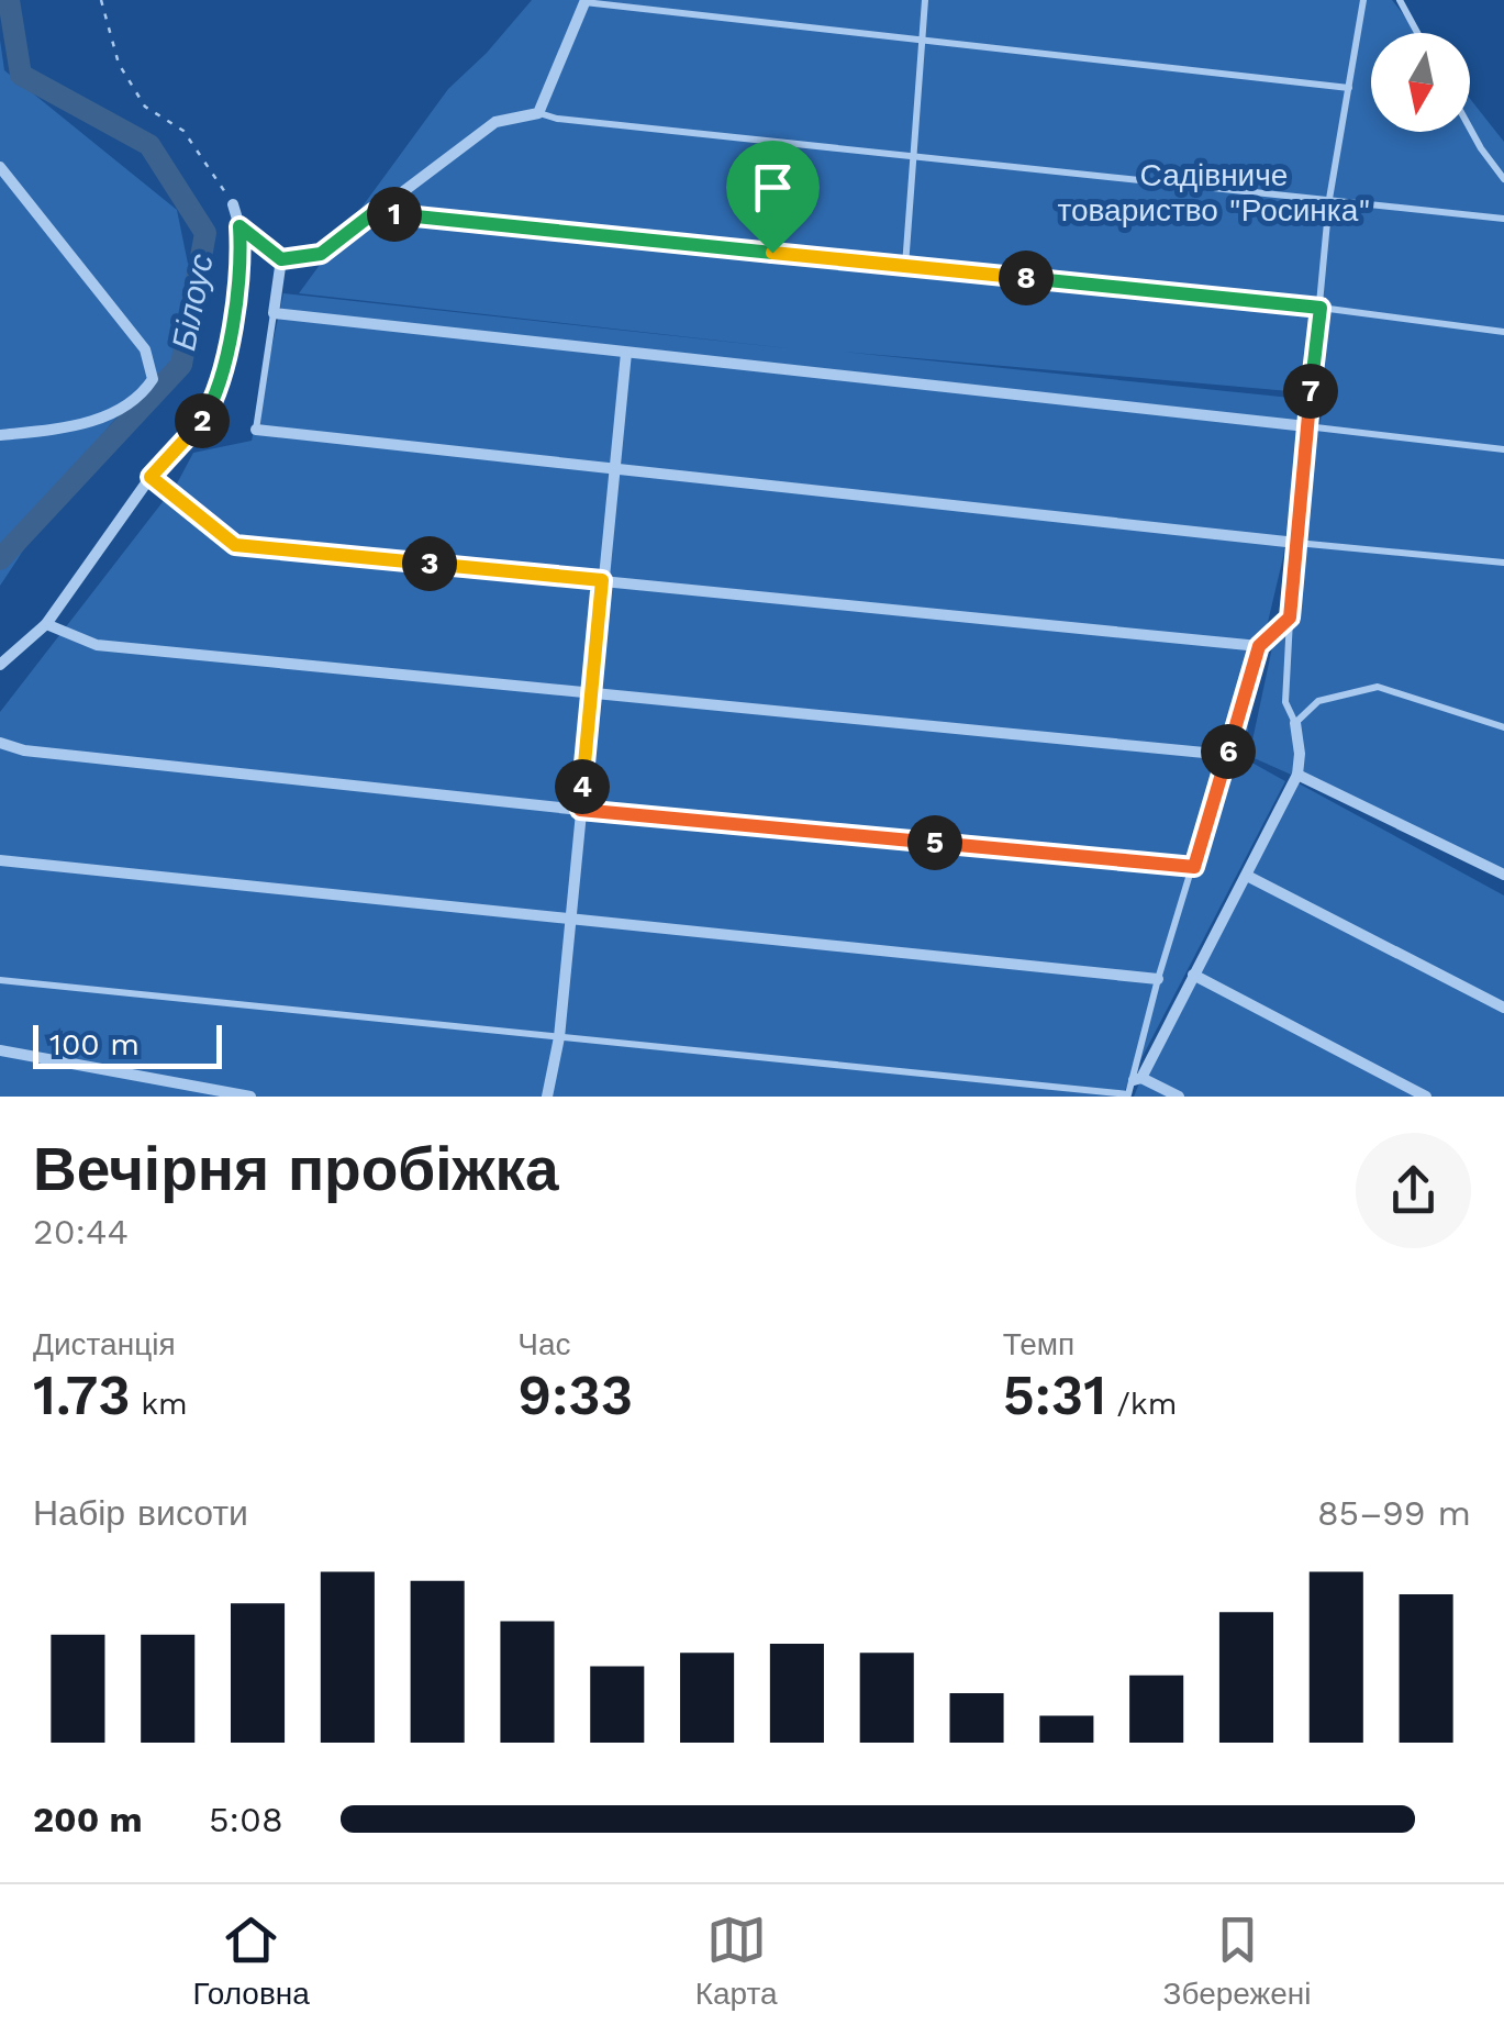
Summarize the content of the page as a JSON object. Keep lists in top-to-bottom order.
{
  "water": ["Білоус"],
  "parks": ["Садівниче товариство \"Росинка\""],
  "scale_bar": "100 m",
  "north": "bottom",
  "page": {
    "pins": [
      "1",
      "8",
      "7",
      "2",
      "3",
      "6",
      "4",
      "5"
    ],
    "scale": "100 m",
    "heading": ["Вечірня пробіжка", "20:44"],
    "stats": [
      ["Дистанція", "1.73 km"],
      ["Час", "9:33"],
      ["Темп", "5:31 /km"]
    ],
    "chart": ["Набір висоти", "85–99 m"],
    "list": [
      {
        "name": "200 m",
        "note": "5:08"
      }
    ],
    "tabs": ["Головна", "Карта", "Збережені"]
  }
}
